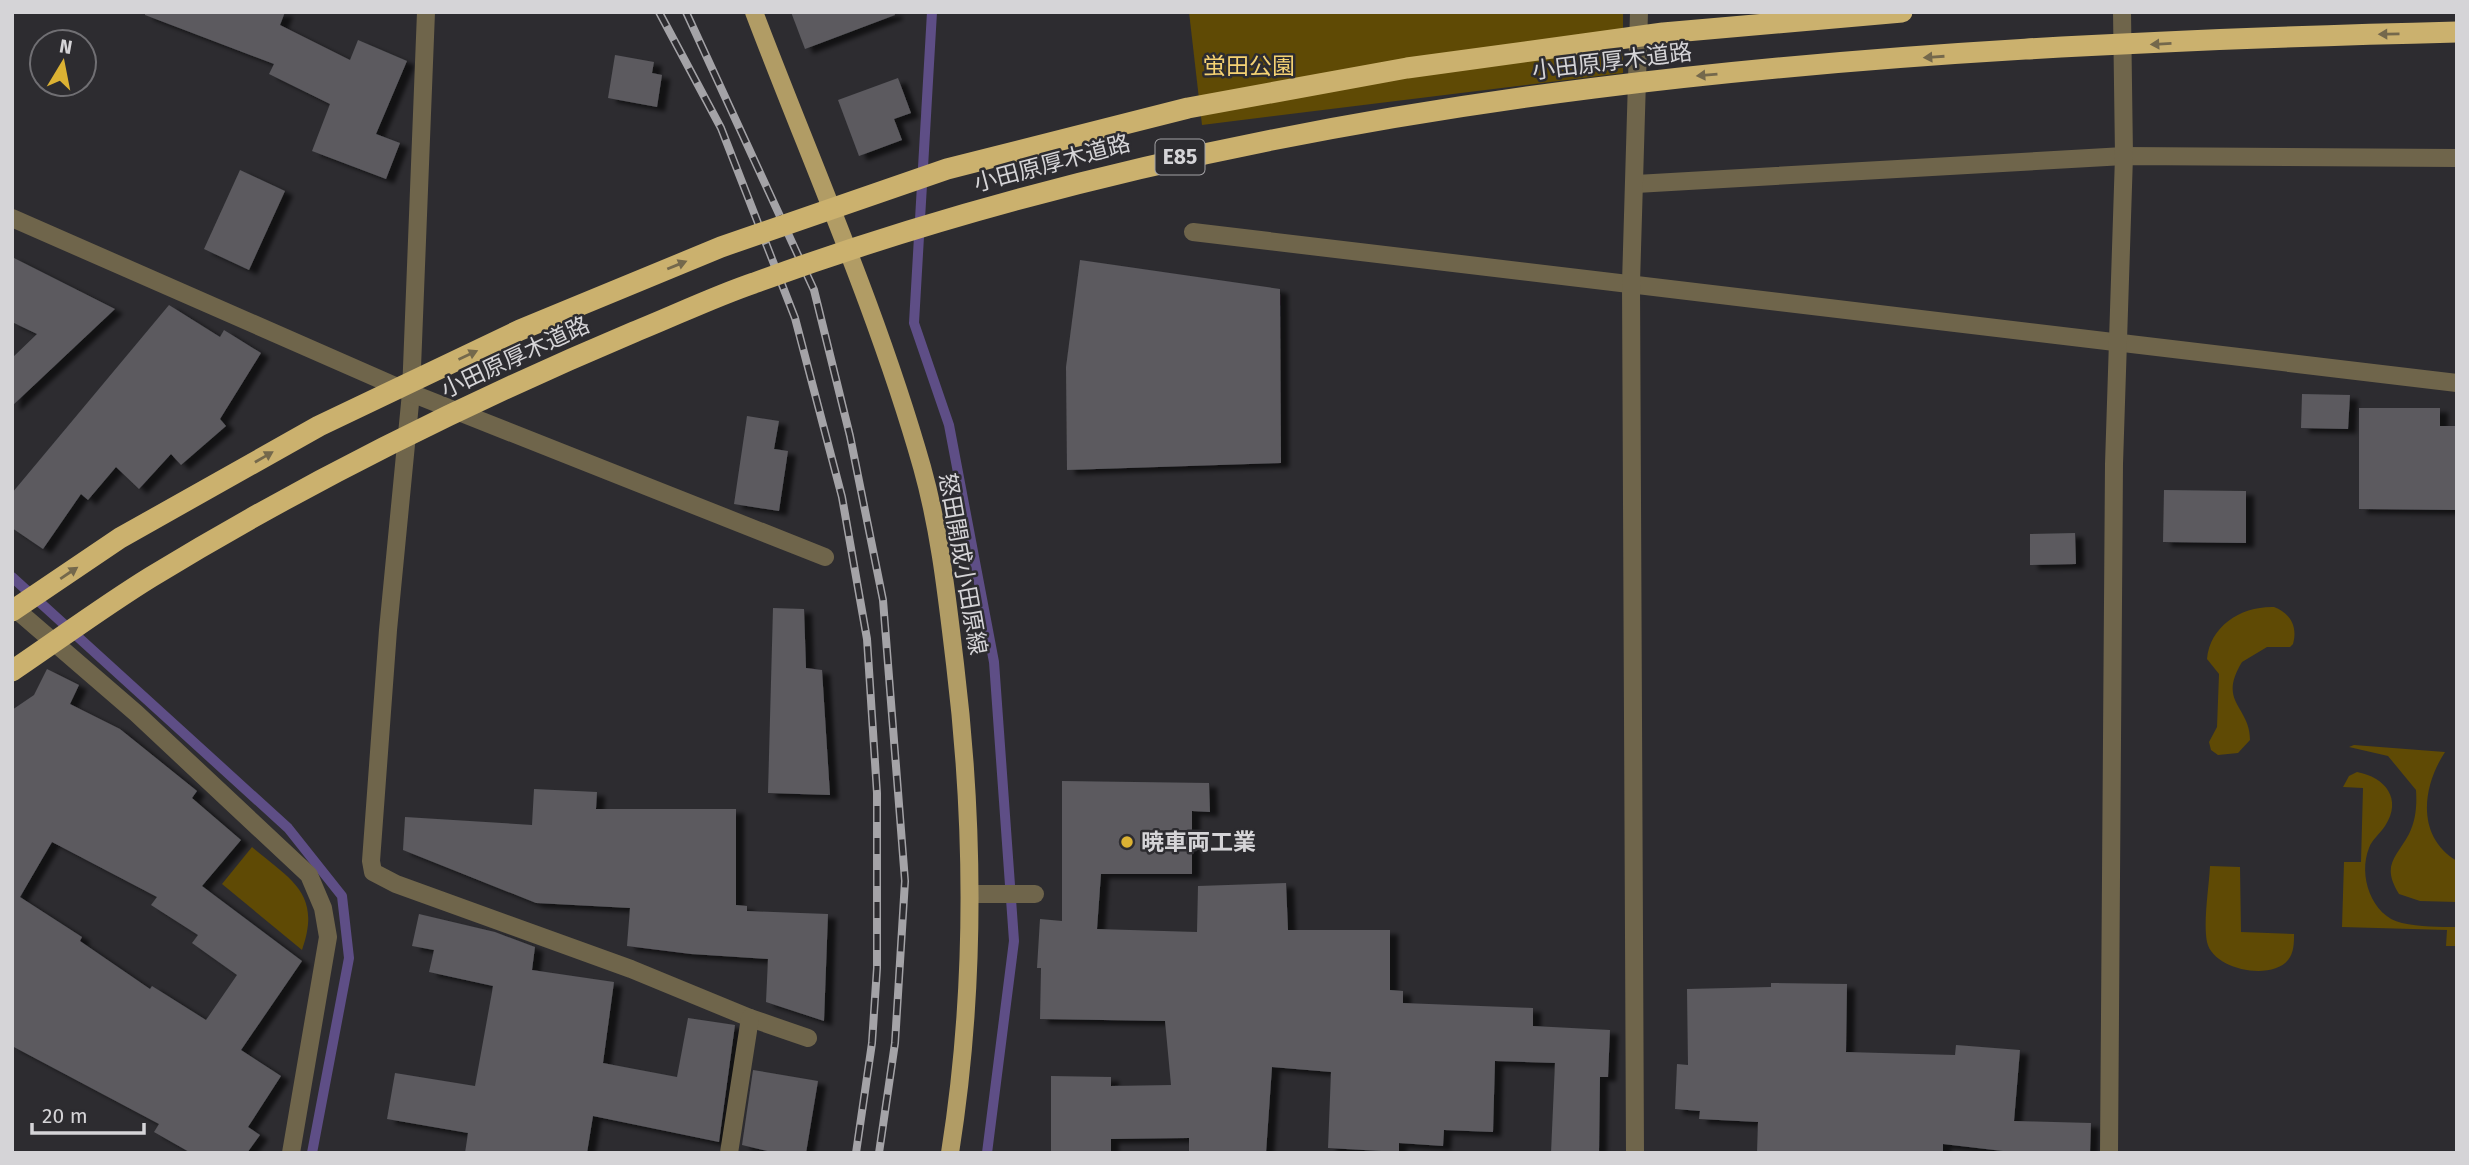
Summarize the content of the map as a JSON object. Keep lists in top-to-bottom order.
{
  "streets": {
    "highway": ["小田原厚木道路", "E85"],
    "main road": ["怒田開成小田原線"]
  },
  "parks": ["蛍田公園"],
  "places": ["暁車両工業"],
  "scale_bar": "20 m",
  "north": "top"
}
